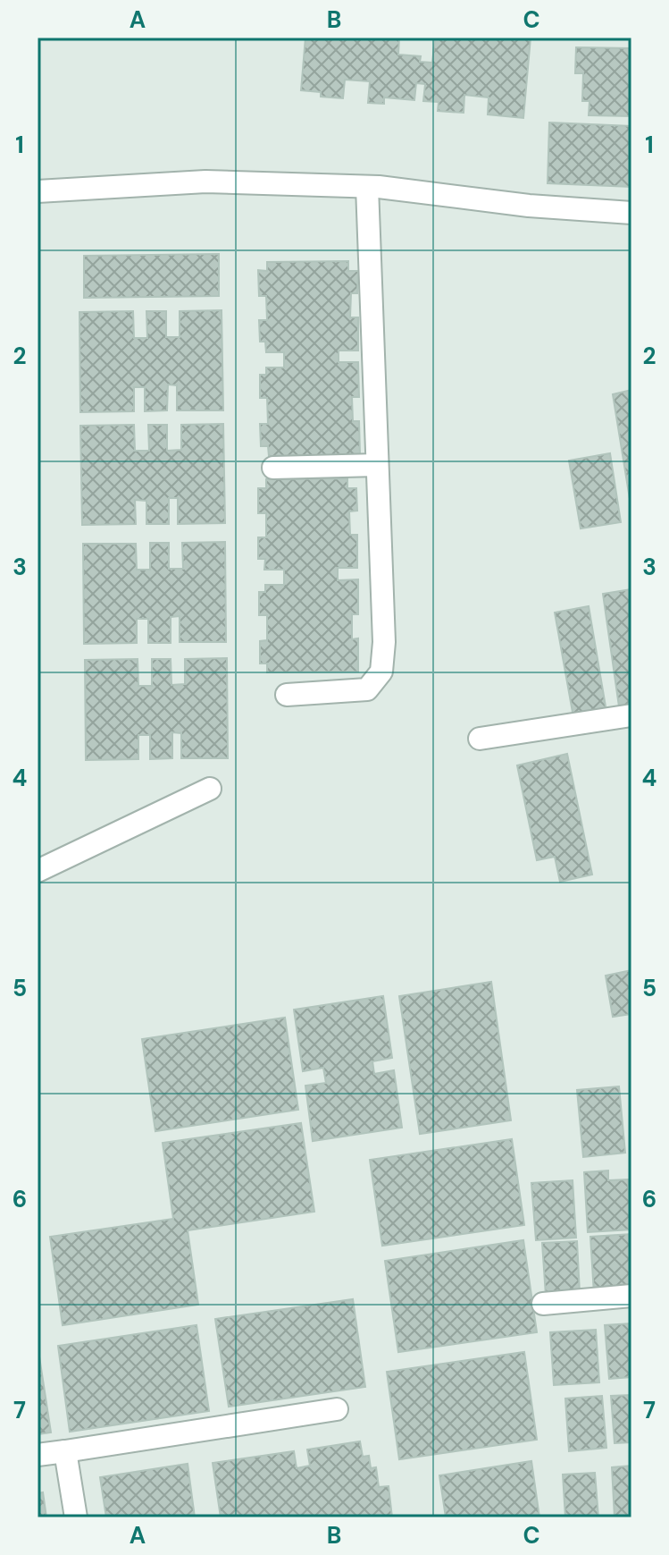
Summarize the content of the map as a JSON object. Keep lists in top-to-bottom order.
{
  "grid": {
    "columns": ["A", "B", "C"],
    "rows": [
      "1",
      "2",
      "3",
      "4",
      "5",
      "6",
      "7"
    ]
  }
}
